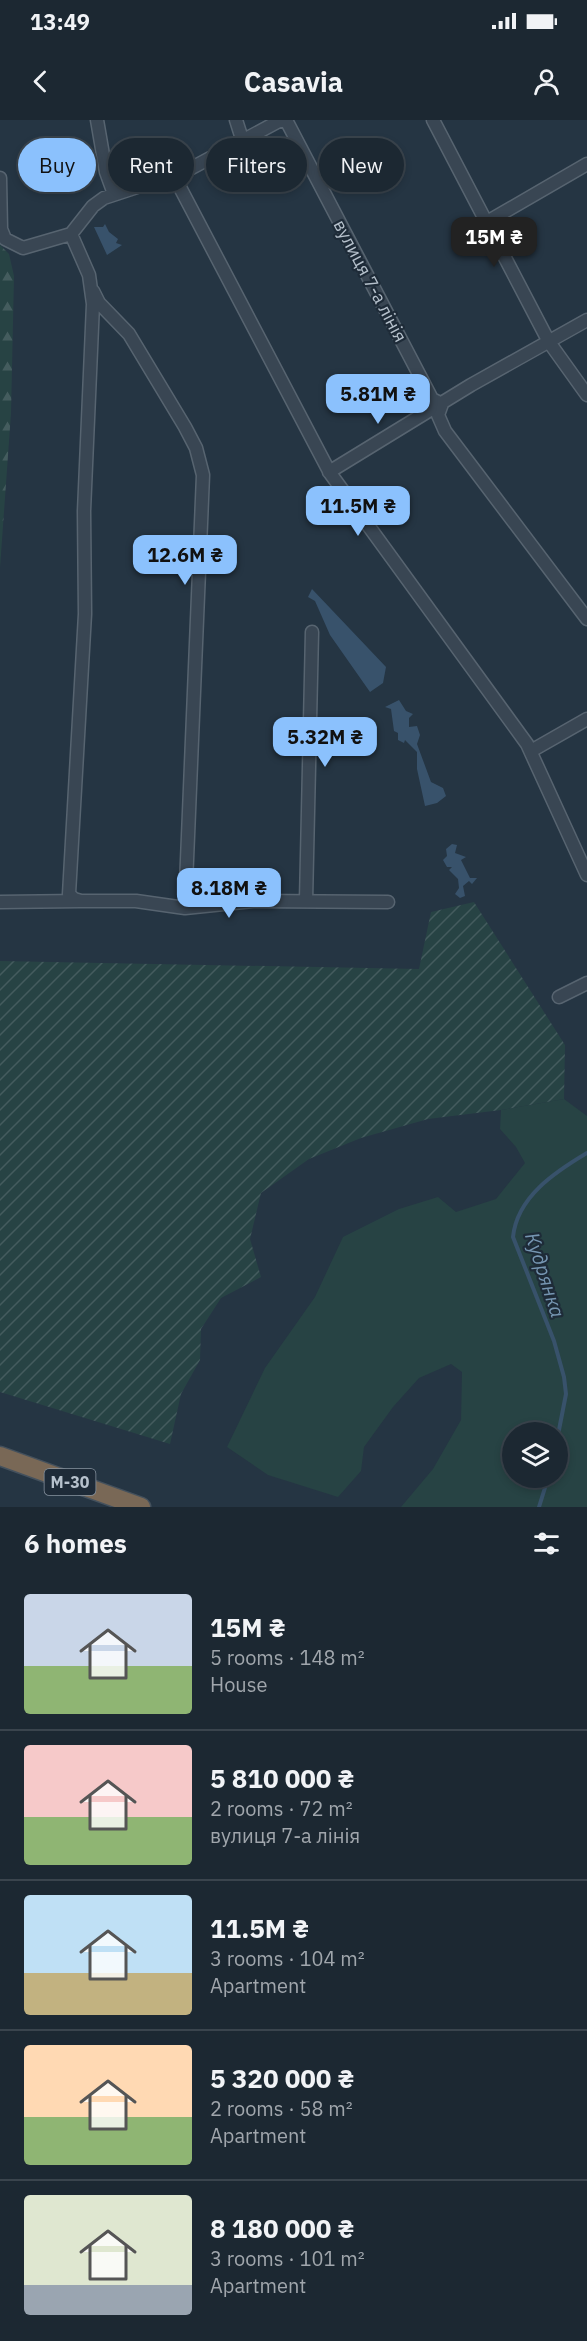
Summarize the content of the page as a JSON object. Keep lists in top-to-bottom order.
{
  "streets": {
    "highway": ["М-30"],
    "street": ["вулиця 7-а лінія"]
  },
  "water": ["Кудрянка"],
  "page": {
    "status": "13:49",
    "header": "Casavia",
    "chip": [
      "Buy",
      "Rent",
      "Filters",
      "New"
    ],
    "price": [
      "15M ₴",
      "5.81M ₴",
      "11.5M ₴",
      "12.6M ₴",
      "5.32M ₴",
      "8.18M ₴"
    ],
    "heading": "6 homes",
    "list": [
      {
        "name": "15M ₴",
        "note": "5 rooms · 148 m² · House"
      },
      {
        "name": "5 810 000 ₴",
        "note": "2 rooms · 72 m² · вулиця 7-а лінія"
      },
      {
        "name": "11.5M ₴",
        "note": "3 rooms · 104 m² · Apartment"
      },
      {
        "name": "5 320 000 ₴",
        "note": "2 rooms · 58 m² · Apartment"
      },
      {
        "name": "8 180 000 ₴",
        "note": "3 rooms · 101 m² · Apartment"
      }
    ]
  }
}
